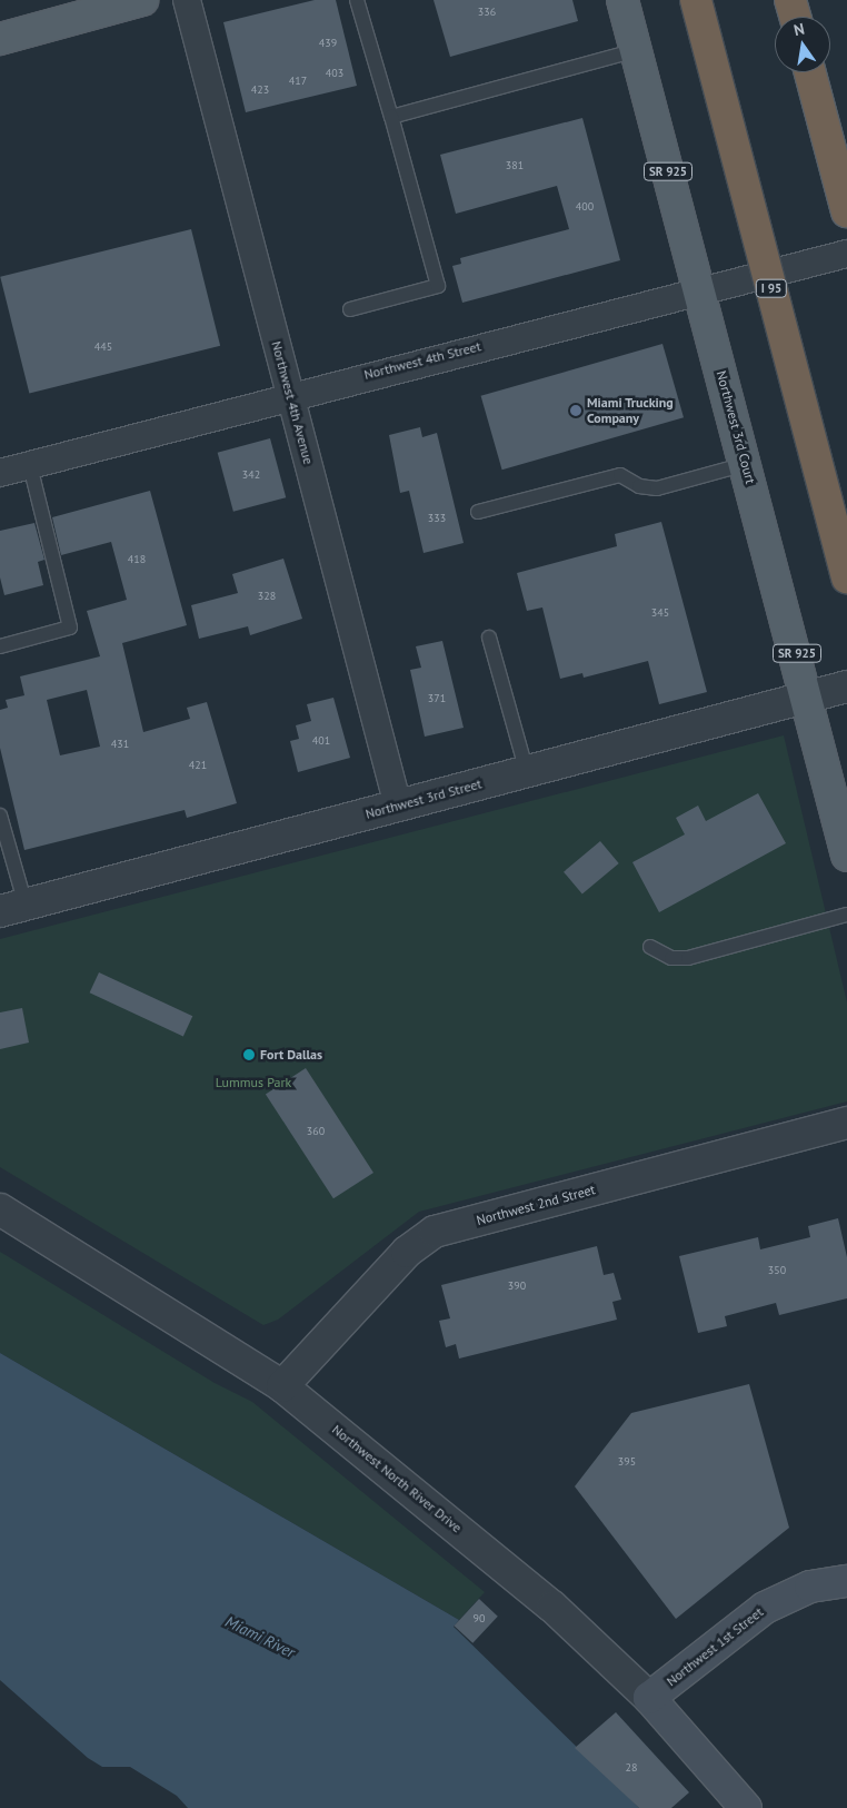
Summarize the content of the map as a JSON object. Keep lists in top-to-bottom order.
{
  "streets": {
    "highway": ["I 95"],
    "main road": [
      "SR 925",
      "Northwest 3rd Court",
      "Northwest North River Drive",
      "Northwest 1st Street"
    ],
    "street": [
      "Northwest 4th Street",
      "Northwest 4th Avenue",
      "Northwest 3rd Street",
      "Northwest 2nd Street"
    ]
  },
  "crossings": [
    ["Northwest 4th Street", "Northwest 4th Avenue"],
    ["Northwest 4th Street", "Northwest 3rd Court"],
    ["Northwest 4th Avenue", "Northwest 3rd Street"],
    ["Northwest 3rd Court", "Northwest 3rd Street"],
    ["Northwest 2nd Street", "Northwest North River Drive"],
    ["Northwest North River Drive", "Northwest 1st Street"]
  ],
  "water": ["Miami River"],
  "parks": ["Lummus Park"],
  "places": ["Miami Trucking Company", "Fort Dallas"],
  "house_numbers": [
    "336",
    "439",
    "403",
    "417",
    "423",
    "381",
    "400",
    "445",
    "342",
    "333",
    "418",
    "328",
    "345",
    "371",
    "401",
    "431",
    "421",
    "360",
    "350",
    "390",
    "395",
    "90",
    "28"
  ],
  "north": "top"
}
